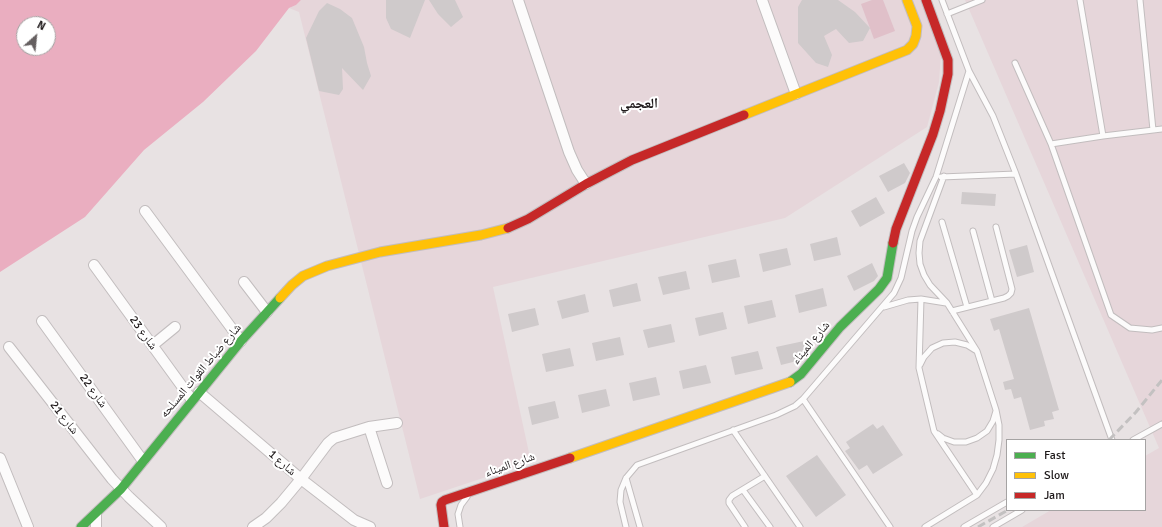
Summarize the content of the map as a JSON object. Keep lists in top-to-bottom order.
{
  "streets": {
    "street": [
      "شارع 23",
      "شارع الميناء",
      "شارع ضباط القوات المسلحه",
      "شارع 22",
      "شارع 21",
      "شارع 1"
    ]
  },
  "crossings": [
    ["شارع 23", "شارع ضباط القوات المسلحه"],
    ["شارع ضباط القوات المسلحه", "شارع 22"],
    ["شارع ضباط القوات المسلحه", "شارع 21"],
    ["شارع ضباط القوات المسلحه", "شارع 1"]
  ],
  "districts": ["العجمي"],
  "legend": ["Fast", "Slow", "Jam"],
  "north": "top right"
}
